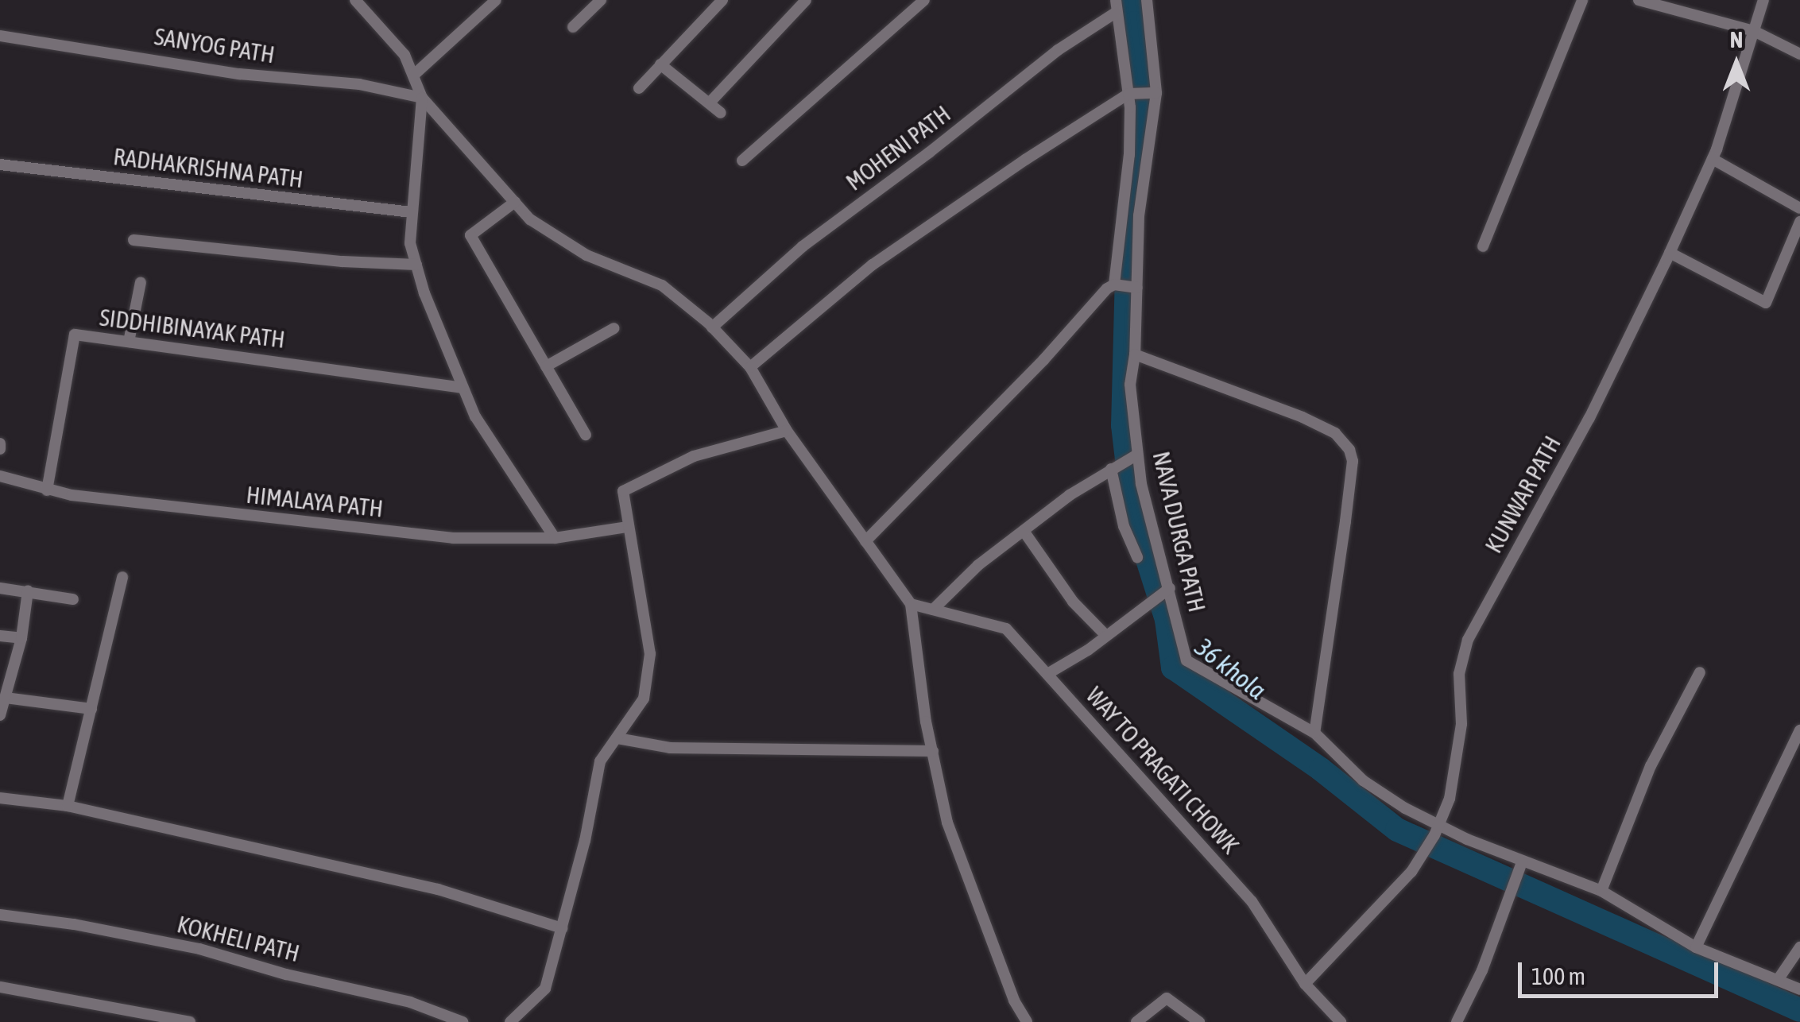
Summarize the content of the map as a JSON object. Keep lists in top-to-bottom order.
{
  "streets": {
    "street": [
      "SANYOG PATH",
      "MOHENI PATH",
      "RADHAKRISHNA PATH",
      "SIDDHIBINAYAK PATH",
      "KUNWAR PATH",
      "HIMALAYA PATH",
      "NAVA DURGA PATH",
      "WAY TO PRAGATI CHOWK",
      "KOKHELI PATH"
    ]
  },
  "crossings": [
    ["SIDDHIBINAYAK PATH", "HIMALAYA PATH"],
    ["KUNWAR PATH", "NAVA DURGA PATH"],
    ["KUNWAR PATH", "WAY TO PRAGATI CHOWK"]
  ],
  "water": ["36 khola"],
  "scale_bar": "100 m",
  "north": "top"
}
